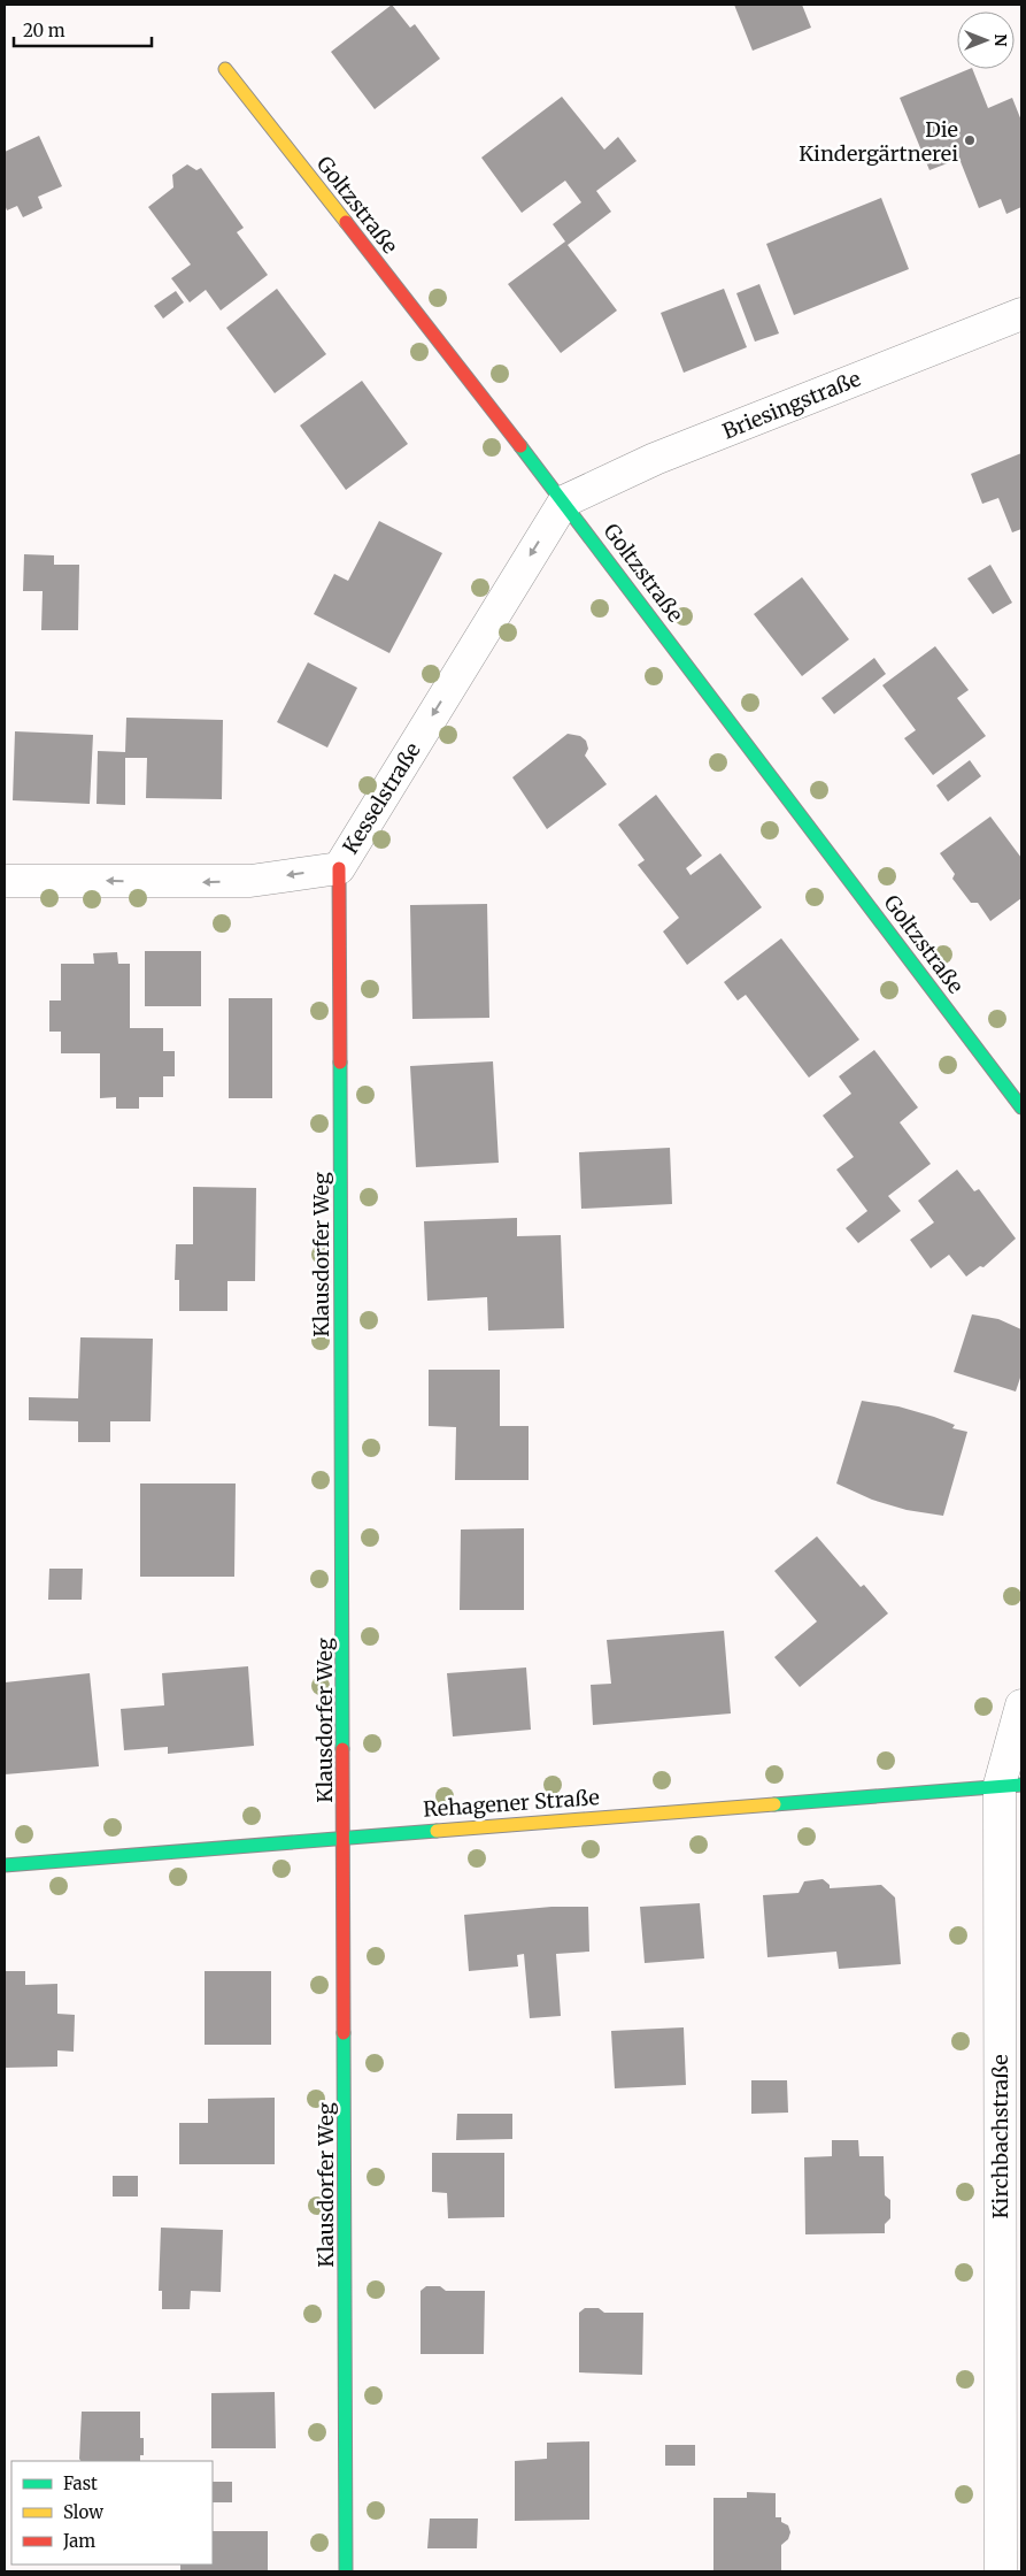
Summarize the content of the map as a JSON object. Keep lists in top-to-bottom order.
{
  "streets": {
    "street": [
      "Goltzstraße",
      "Briesingstraße",
      "Kesselstraße",
      "Klausdorfer Weg",
      "Rehagener Straße",
      "Kirchbachstraße"
    ]
  },
  "crossings": [
    ["Goltzstraße", "Briesingstraße"],
    ["Goltzstraße", "Kesselstraße"],
    ["Briesingstraße", "Kesselstraße"],
    ["Kesselstraße", "Klausdorfer Weg"],
    ["Klausdorfer Weg", "Rehagener Straße"],
    ["Rehagener Straße", "Kirchbachstraße"]
  ],
  "one_way": ["Kesselstraße"],
  "places": ["Die Kindergärtnerei"],
  "legend": ["Fast", "Slow", "Jam"],
  "scale_bar": "20 m",
  "north": "right"
}
